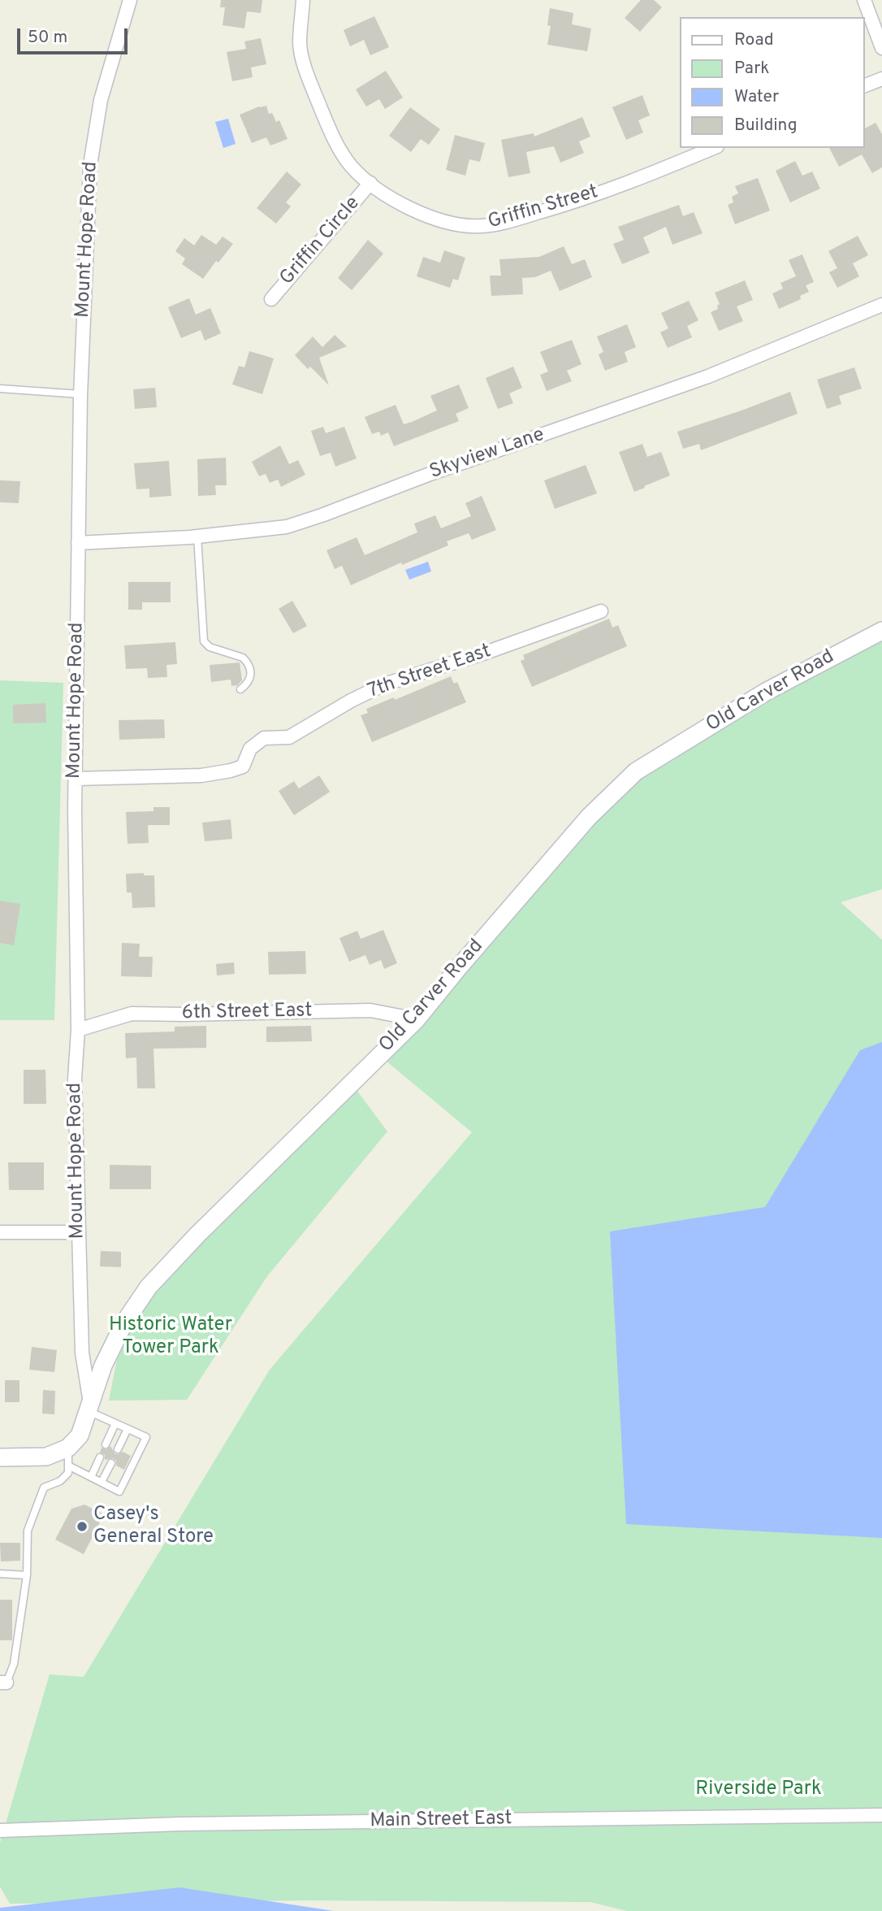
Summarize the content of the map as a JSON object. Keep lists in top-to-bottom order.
{
  "streets": {
    "street": [
      "Griffin Street",
      "Mount Hope Road",
      "Griffin Circle",
      "Skyview Lane",
      "7th Street East",
      "Old Carver Road",
      "6th Street East",
      "Main Street East"
    ]
  },
  "crossings": [
    ["Griffin Street", "Griffin Circle"],
    ["Mount Hope Road", "Skyview Lane"],
    ["Mount Hope Road", "7th Street East"],
    ["Mount Hope Road", "Old Carver Road"],
    ["Mount Hope Road", "6th Street East"],
    ["Old Carver Road", "6th Street East"]
  ],
  "parks": ["Historic Water Tower Park", "Riverside Park"],
  "places": ["Casey's General Store"],
  "legend": [
    "Road",
    "Park",
    "Water",
    "Building"
  ],
  "scale_bar": "50 m"
}
